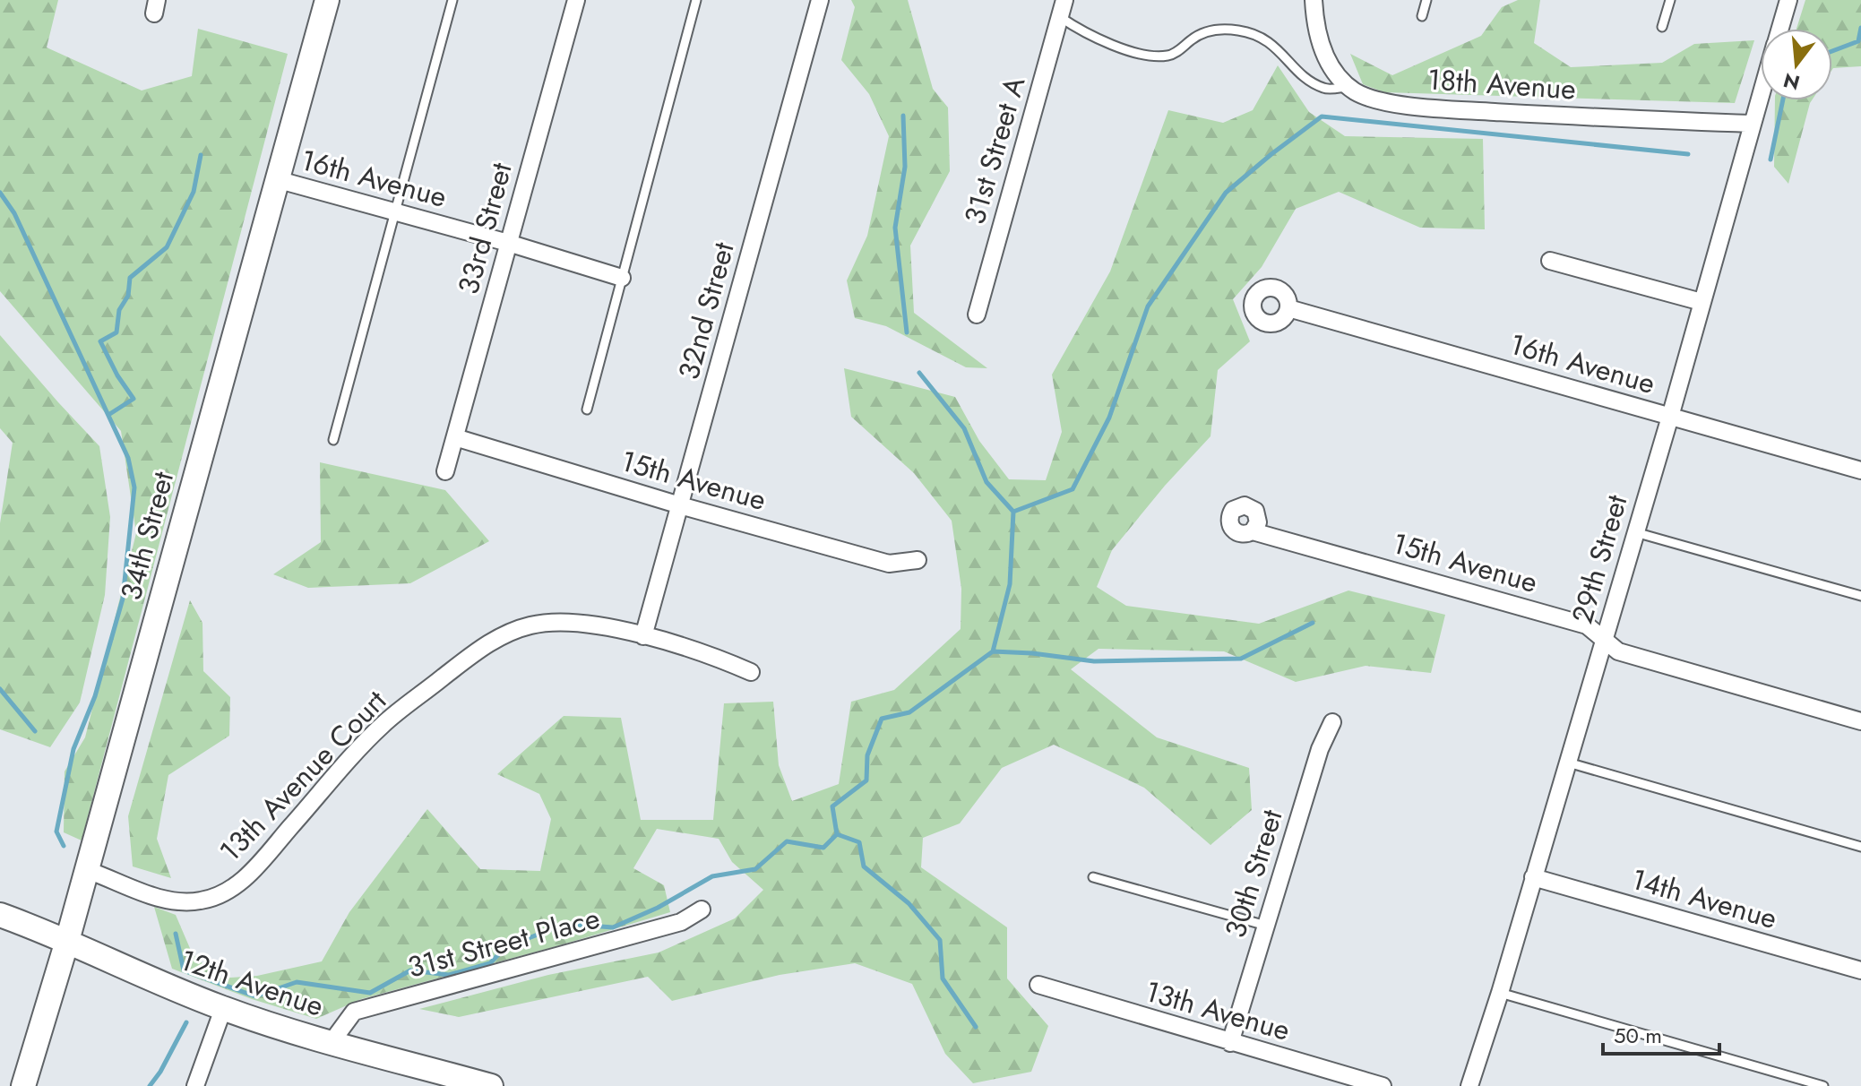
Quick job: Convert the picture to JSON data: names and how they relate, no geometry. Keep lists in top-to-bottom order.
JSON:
{
  "streets": {
    "street": [
      "18th Avenue",
      "31st Street A",
      "16th Avenue",
      "33rd Street",
      "32nd Street",
      "15th Avenue",
      "34th Street",
      "29th Street",
      "13th Avenue Court",
      "30th Street",
      "14th Avenue",
      "31st Street Place",
      "12th Avenue",
      "13th Avenue"
    ]
  },
  "crossings": [
    ["18th Avenue", "29th Street"],
    ["16th Avenue", "33rd Street"],
    ["16th Avenue", "34th Street"],
    ["16th Avenue", "29th Street"],
    ["33rd Street", "15th Avenue"],
    ["32nd Street", "15th Avenue"],
    ["32nd Street", "13th Avenue Court"],
    ["15th Avenue", "29th Street"],
    ["34th Street", "13th Avenue Court"],
    ["34th Street", "12th Avenue"],
    ["29th Street", "14th Avenue"],
    ["30th Street", "13th Avenue"],
    ["31st Street Place", "12th Avenue"]
  ],
  "scale_bar": "50 m",
  "north": "bottom"
}
